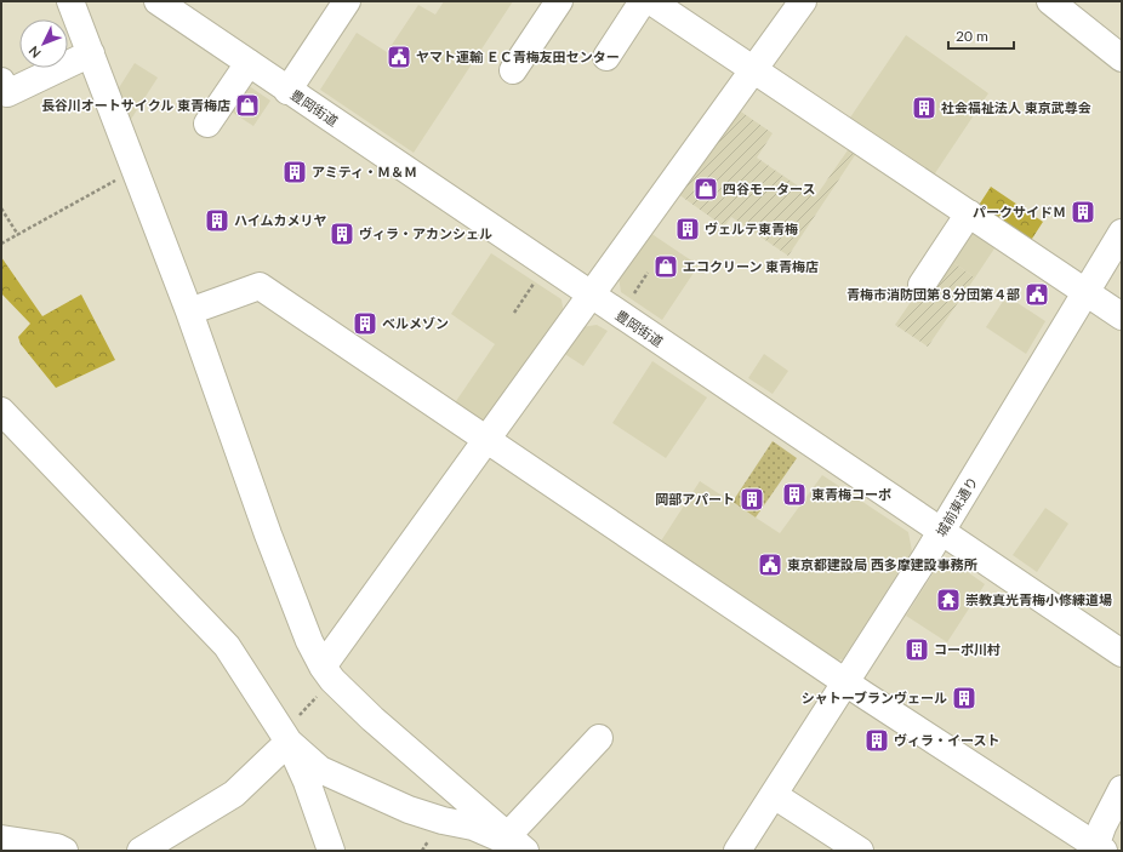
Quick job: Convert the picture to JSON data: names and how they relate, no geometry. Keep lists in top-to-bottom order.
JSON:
{
  "streets": {
    "street": ["豊岡街道", "城前東通り"]
  },
  "crossings": [
    ["豊岡街道", "城前東通り"]
  ],
  "places": {
    "public building": ["ヤマト運輸 ＥＣ青梅友田センター", "青梅市消防団第８分団第４部", "東京都建設局 西多摩建設事務所"],
    "shop": ["長谷川オートサイクル 東青梅店", "四谷モータース", "エコクリーン 東青梅店"],
    "building": [
      "社会福祉法人 東京武尊会",
      "アミティ・Ｍ＆Ｍ",
      "パークサイドＭ",
      "ハイムカメリヤ",
      "ヴェルテ東青梅",
      "ヴィラ・アカンシェル",
      "ベルメゾン",
      "東青梅コーポ",
      "岡部アパート",
      "コーポ川村",
      "シャトーブランヴェール",
      "ヴィラ・イースト"
    ],
    "temple": ["崇教真光青梅小修練道場"]
  },
  "scale_bar": "20 m",
  "north": "bottom left"
}
